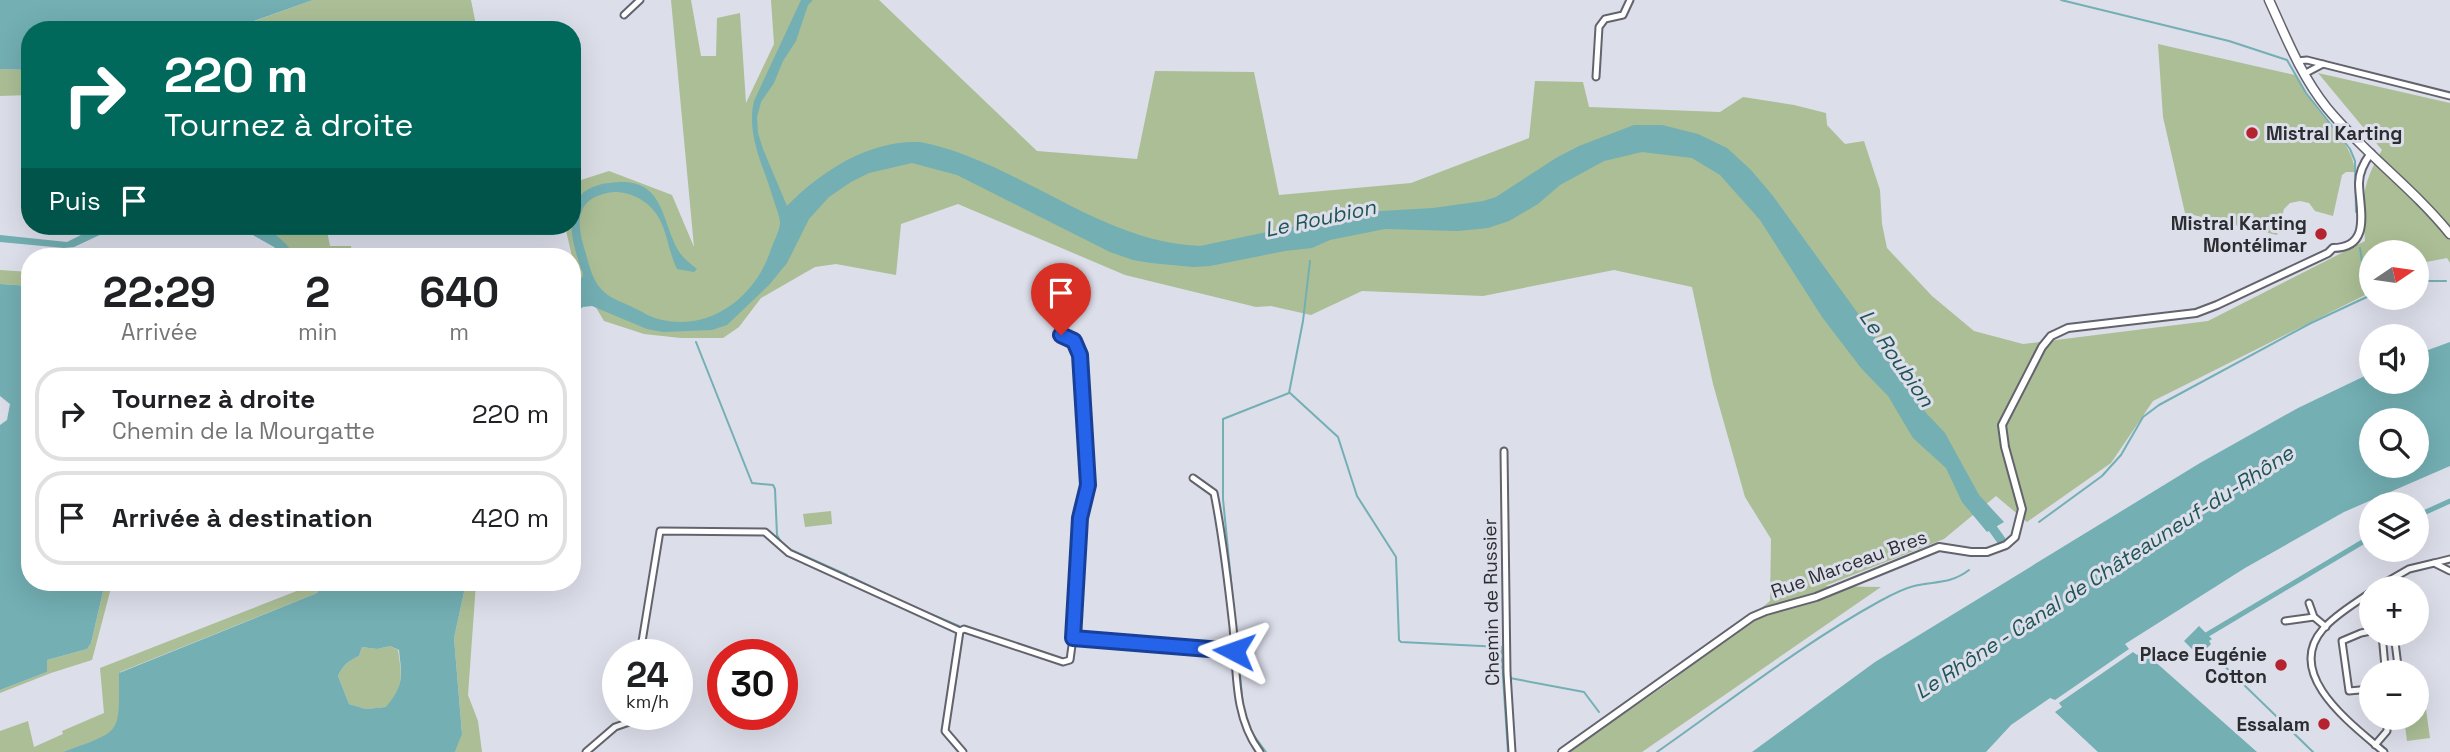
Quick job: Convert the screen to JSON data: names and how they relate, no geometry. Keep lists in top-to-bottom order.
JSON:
{
  "streets": {
    "street": ["Rue Marceau Bres", "Chemin de Russier"]
  },
  "water": ["Le Roubion", "Le Rhône - Canal de Châteauneuf-du-Rhône"],
  "places": [
    "Mistral Karting",
    "Mistral Karting Montélimar",
    "Place Eugénie Cotton",
    "Essalam"
  ],
  "north": "right",
  "page": {
    "turn": ["220 m", "Tournez à droite"],
    "then": "Puis",
    "map_buttons": ["+", "−"],
    "eta": [
      "22:29",
      "Arrivée",
      "2",
      "min",
      "640",
      "m"
    ],
    "list": [
      {
        "name": "Tournez à droite",
        "note": "Chemin de la Mourgatte",
        "value": "220 m"
      },
      {
        "name": "Arrivée à destination",
        "value": "420 m"
      }
    ],
    "speed": "24 km/h",
    "limit": "30"
  }
}
